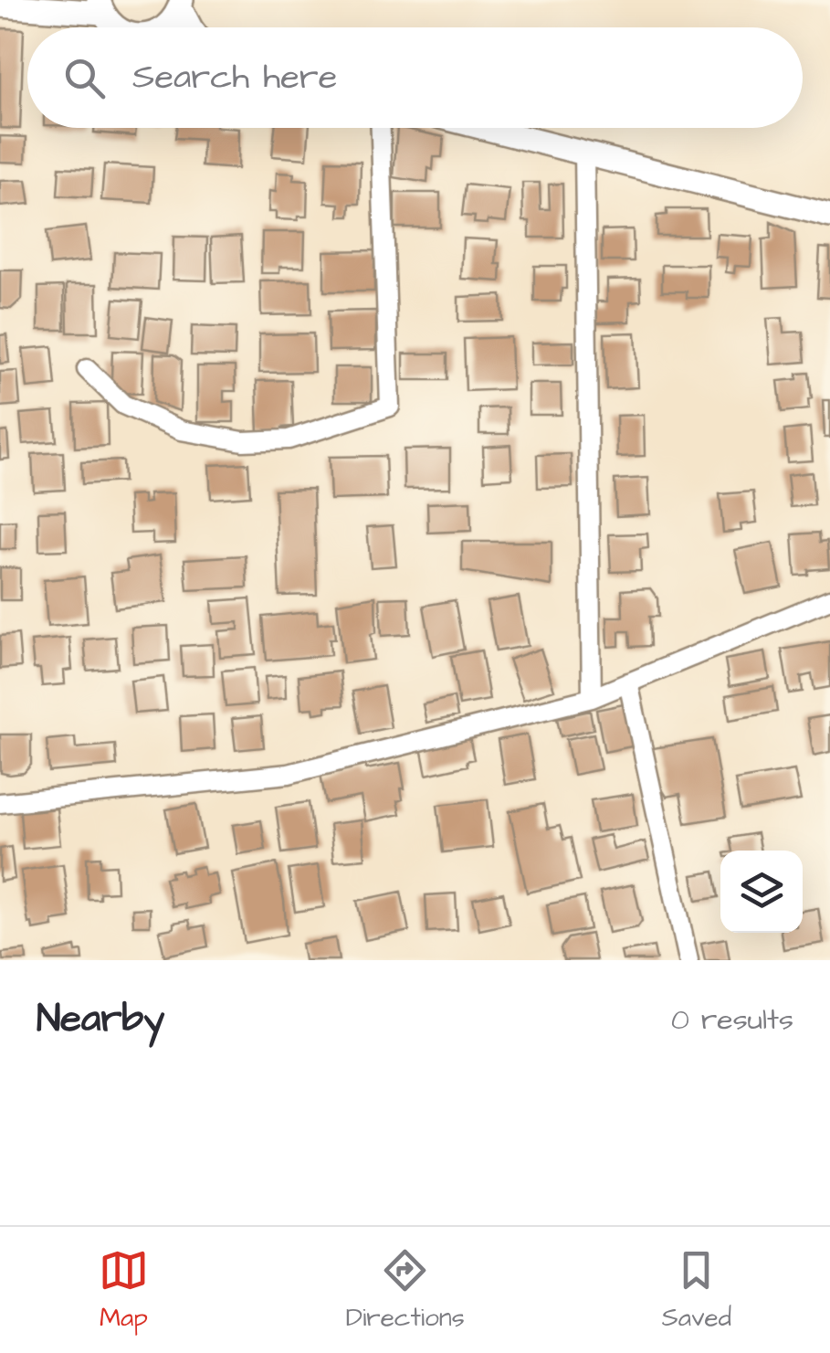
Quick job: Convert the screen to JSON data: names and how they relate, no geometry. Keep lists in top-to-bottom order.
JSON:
{
  "page": {
    "search": "Search here",
    "heading": ["Nearby", "0 results"],
    "nav": ["Map", "Directions", "Saved"]
  }
}
